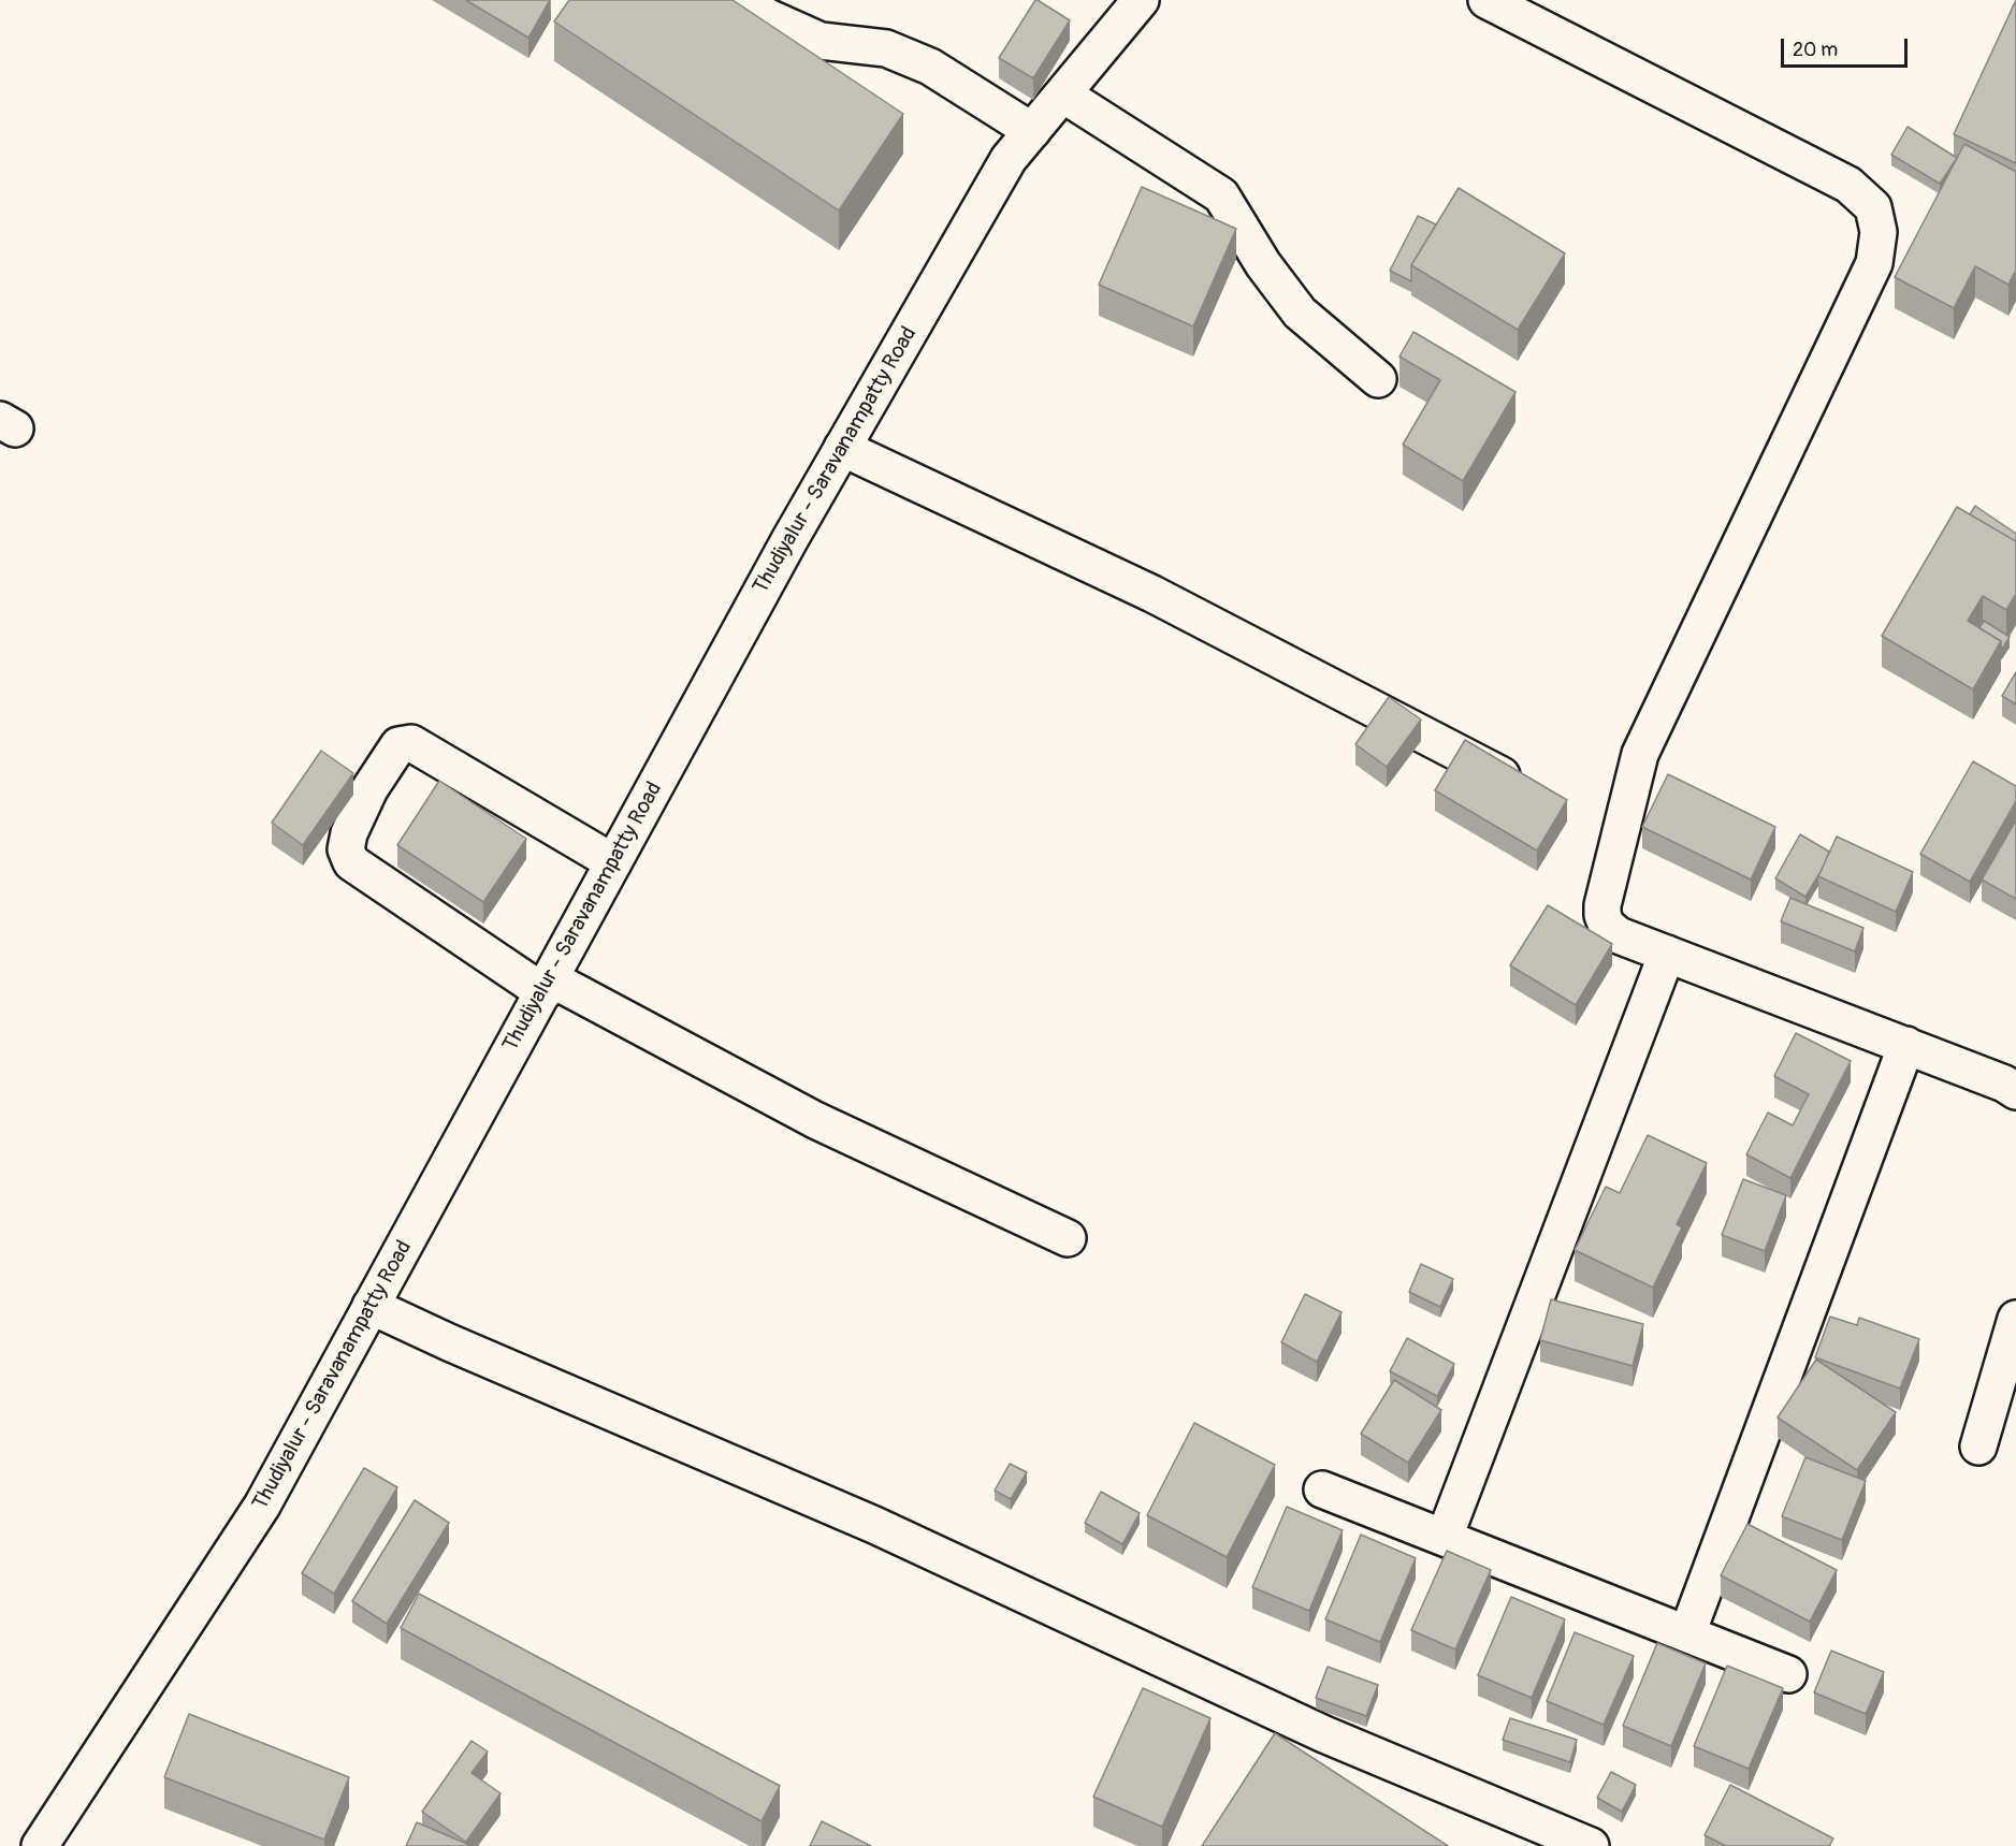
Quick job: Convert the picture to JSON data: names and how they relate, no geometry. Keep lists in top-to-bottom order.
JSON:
{
  "streets": {
    "street": ["Thudiyalur - Saravanampatty Road"]
  },
  "scale_bar": "20 m"
}
